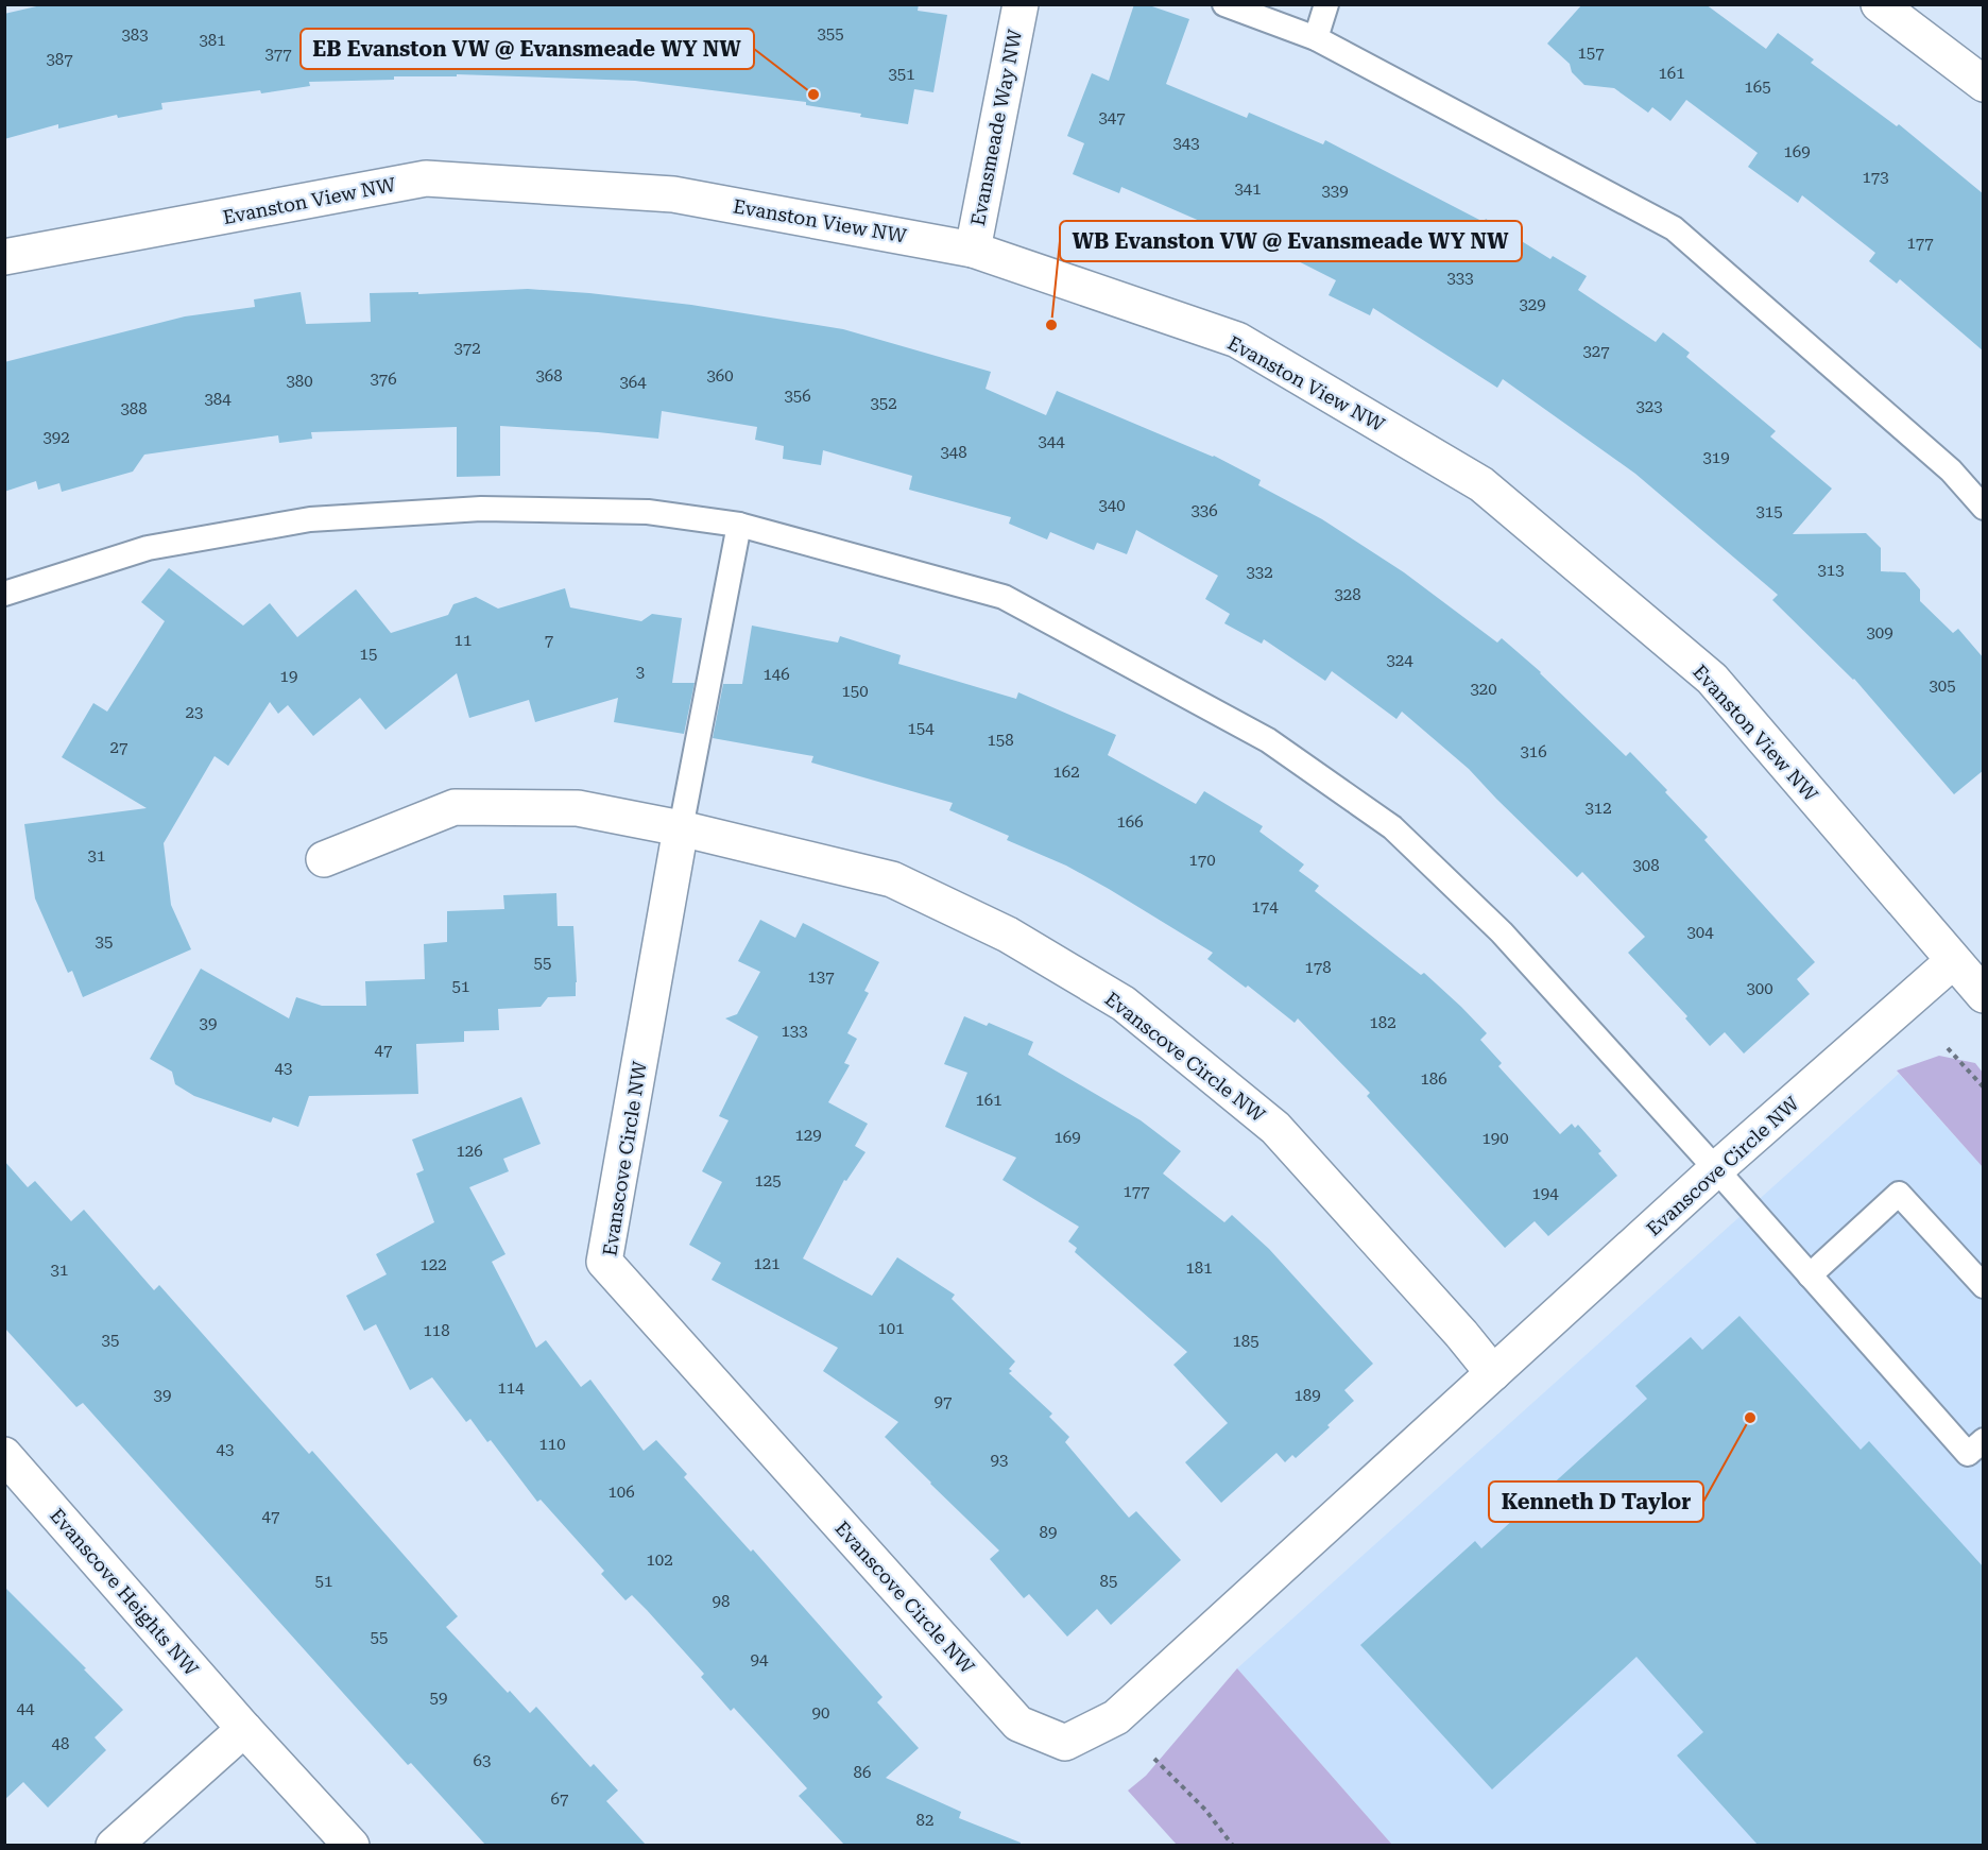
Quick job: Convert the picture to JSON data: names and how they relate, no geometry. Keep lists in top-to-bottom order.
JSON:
{
  "streets": {
    "street": [
      "Evansmeade Way NW",
      "Evanston View NW",
      "Evanscove Circle NW",
      "Evanscove Heights NW"
    ]
  },
  "crossings": [
    ["Evansmeade Way NW", "Evanston View NW"],
    ["Evanston View NW", "Evanscove Circle NW"]
  ],
  "places": ["EB Evanston VW @ Evansmeade WY NW", "WB Evanston VW @ Evansmeade WY NW", "Kenneth D Taylor"],
  "house_numbers": [
    "355",
    "383",
    "381",
    "157",
    "377",
    "387",
    "161",
    "351",
    "165",
    "347",
    "343",
    "169",
    "173",
    "341",
    "339",
    "177",
    "333",
    "329",
    "372",
    "327",
    "368",
    "360",
    "376",
    "380",
    "364",
    "356",
    "384",
    "352",
    "323",
    "388",
    "392",
    "344",
    "348",
    "319",
    "340",
    "336",
    "315",
    "313",
    "332",
    "328",
    "309",
    "11",
    "7",
    "15",
    "324",
    "3",
    "146",
    "19",
    "305",
    "320",
    "150",
    "23",
    "154",
    "158",
    "27",
    "316",
    "162",
    "312",
    "166",
    "31",
    "170",
    "308",
    "174",
    "304",
    "35",
    "55",
    "178",
    "137",
    "51",
    "300",
    "182",
    "39",
    "133",
    "47",
    "43",
    "186",
    "161",
    "129",
    "169",
    "190",
    "126",
    "125",
    "177",
    "194",
    "121",
    "122",
    "181",
    "31",
    "101",
    "118",
    "35",
    "185",
    "114",
    "39",
    "189",
    "97",
    "110",
    "43",
    "93",
    "106",
    "47",
    "89",
    "102",
    "51",
    "85",
    "98",
    "55",
    "94",
    "59",
    "44",
    "90",
    "48",
    "63",
    "86",
    "67",
    "82"
  ]
}
